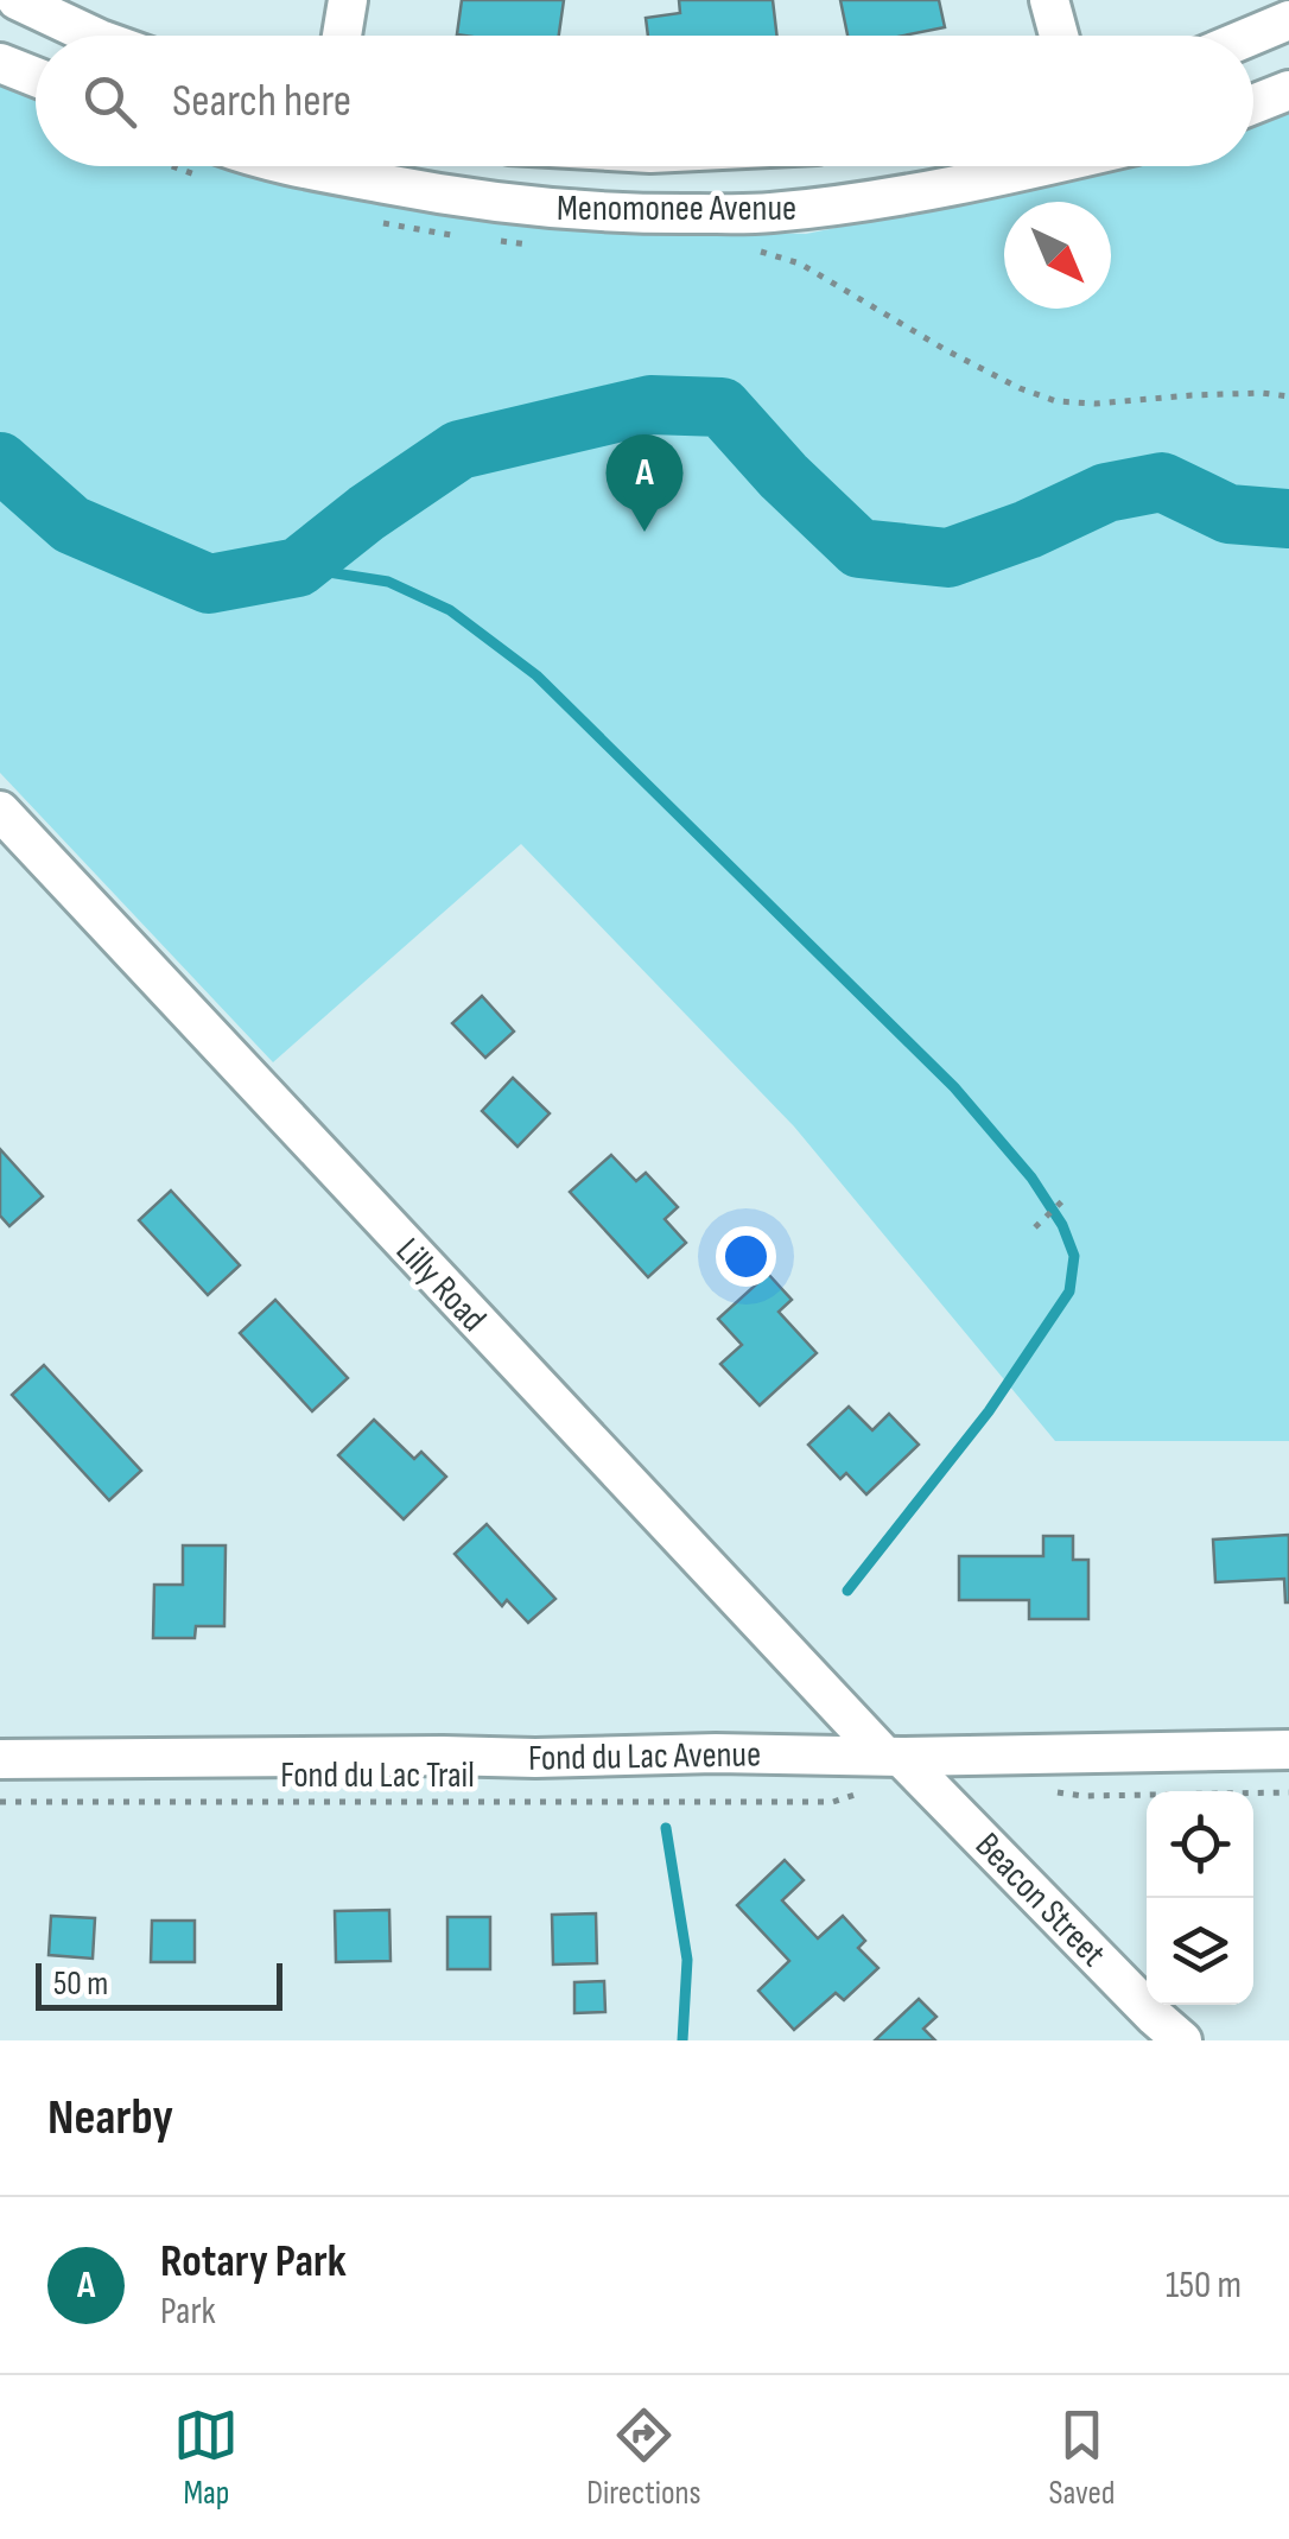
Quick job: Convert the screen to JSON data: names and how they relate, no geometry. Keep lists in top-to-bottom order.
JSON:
{
  "streets": {
    "street": [
      "Menomonee Avenue",
      "Lilly Road",
      "Fond du Lac Avenue",
      "Beacon Street"
    ],
    "path": ["Fond du Lac Trail"]
  },
  "crossings": [
    ["Lilly Road", "Fond du Lac Avenue"],
    ["Lilly Road", "Fond du Lac Trail"],
    ["Lilly Road", "Beacon Street"],
    ["Fond du Lac Avenue", "Fond du Lac Trail"],
    ["Fond du Lac Avenue", "Beacon Street"],
    ["Fond du Lac Trail", "Beacon Street"]
  ],
  "scale_bar": "50 m",
  "north": "bottom right",
  "page": {
    "search": "Search here",
    "pins": "A",
    "scale": "50 m",
    "heading": "Nearby",
    "list": [
      {
        "mark": "A",
        "name": "Rotary Park",
        "note": "Park",
        "value": "150 m"
      }
    ],
    "nav": ["Map", "Directions", "Saved"]
  }
}
